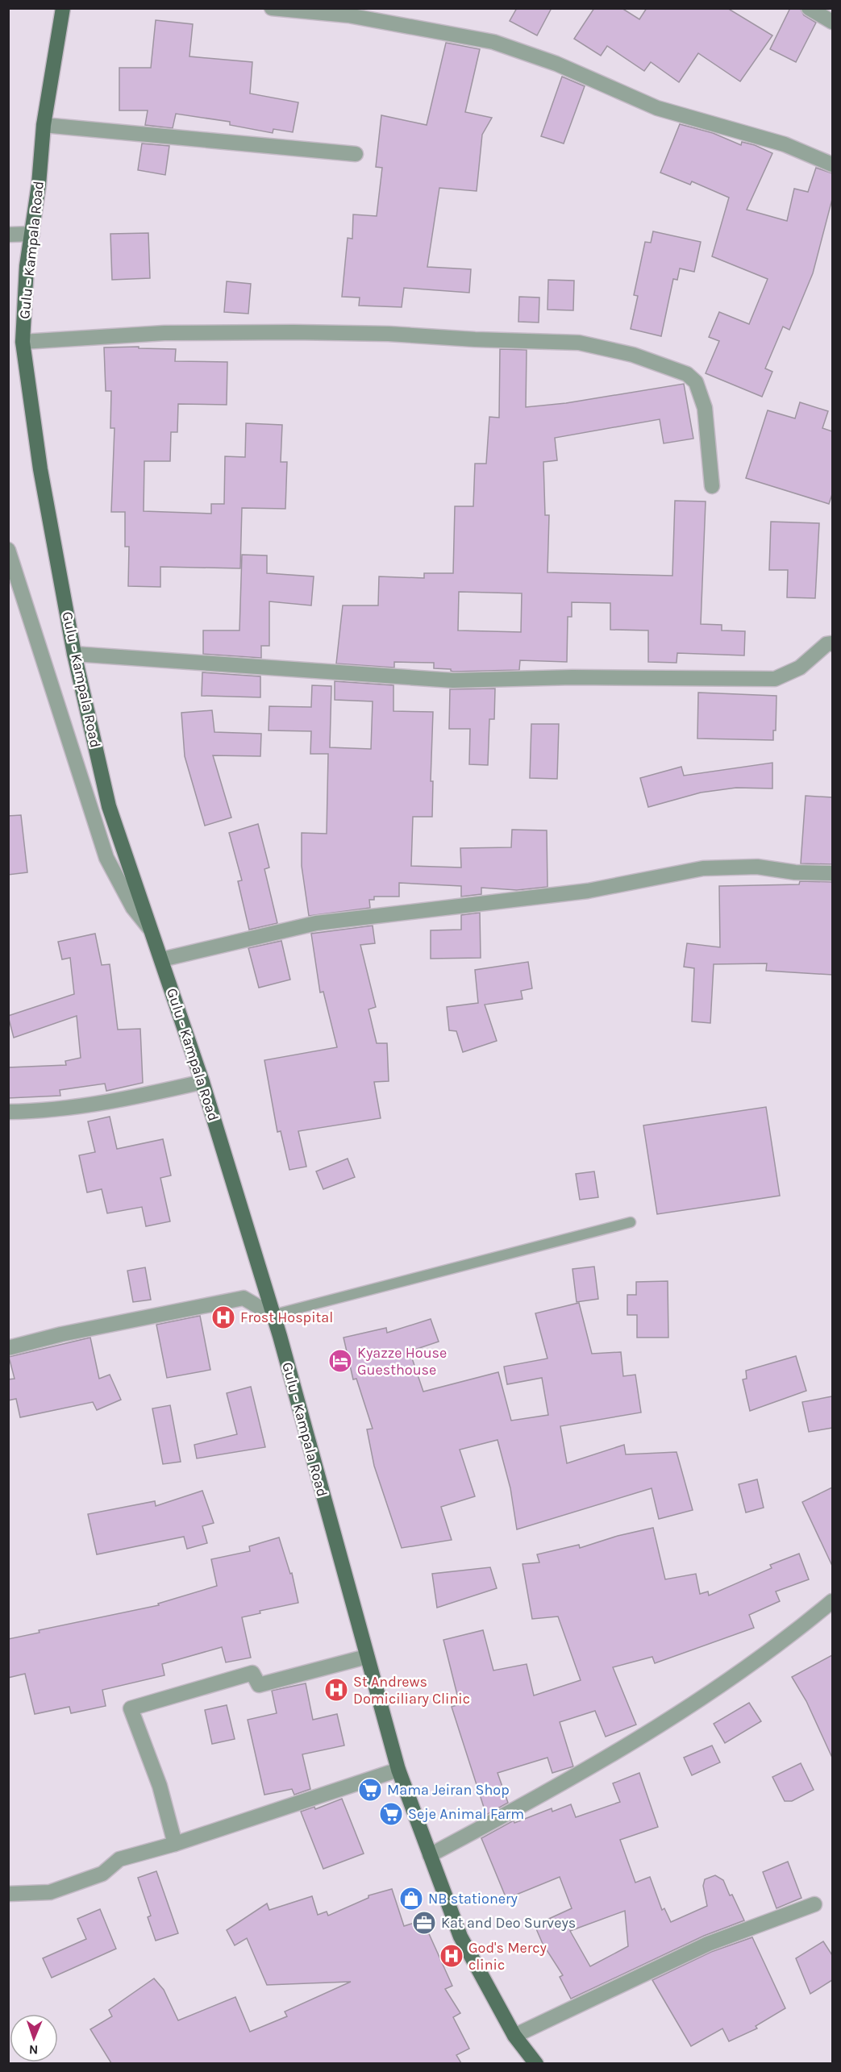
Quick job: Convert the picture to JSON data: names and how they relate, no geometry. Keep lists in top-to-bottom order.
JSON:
{
  "streets": {
    "main road": ["Gulu - Kampala Road"]
  },
  "places": {
    "hospital": ["Frost Hospital", "St Andrews Domiciliary Clinic", "God's Mercy clinic"],
    "hotel": ["Kyazze House Guesthouse"],
    "supermarket": ["Mama Jeiran Shop", "Seje Animal Farm"],
    "shop": ["NB stationery"],
    "office": ["Kat and Deo Surveys"]
  },
  "north": "bottom"
}
